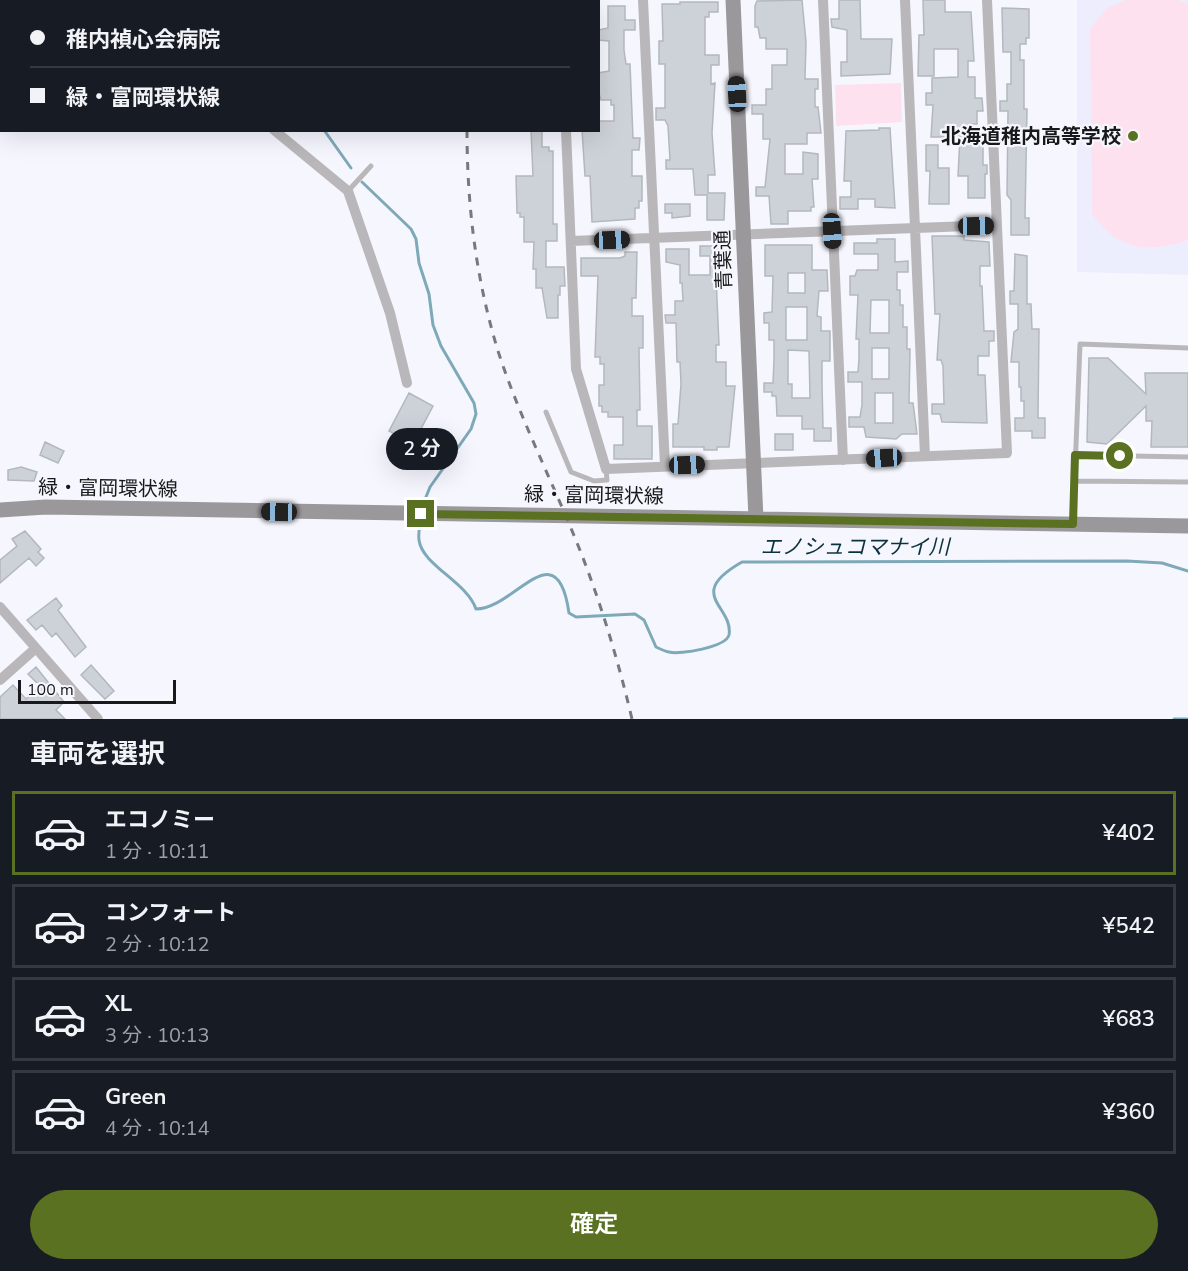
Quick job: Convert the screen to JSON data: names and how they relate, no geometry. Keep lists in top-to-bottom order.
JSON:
{
  "streets": {
    "street": ["青葉通", "緑・富岡環状線"]
  },
  "crossings": [
    ["青葉通", "緑・富岡環状線"]
  ],
  "water": ["エノシュコマナイ川"],
  "places": ["北海道稚内高等学校"],
  "scale_bar": "100 m",
  "page": {
    "banner": ["稚内禎心会病院", "緑・富岡環状線"],
    "bubble": "2 分",
    "scale": "100 m",
    "heading": "車両を選択",
    "list": [
      {
        "name": "エコノミー",
        "note": "1 分 · 10:11",
        "value": "¥402"
      },
      {
        "name": "コンフォート",
        "note": "2 分 · 10:12",
        "value": "¥542"
      },
      {
        "name": "XL",
        "note": "3 分 · 10:13",
        "value": "¥683"
      },
      {
        "name": "Green",
        "note": "4 分 · 10:14",
        "value": "¥360"
      }
    ],
    "buttons": "確定"
  }
}
